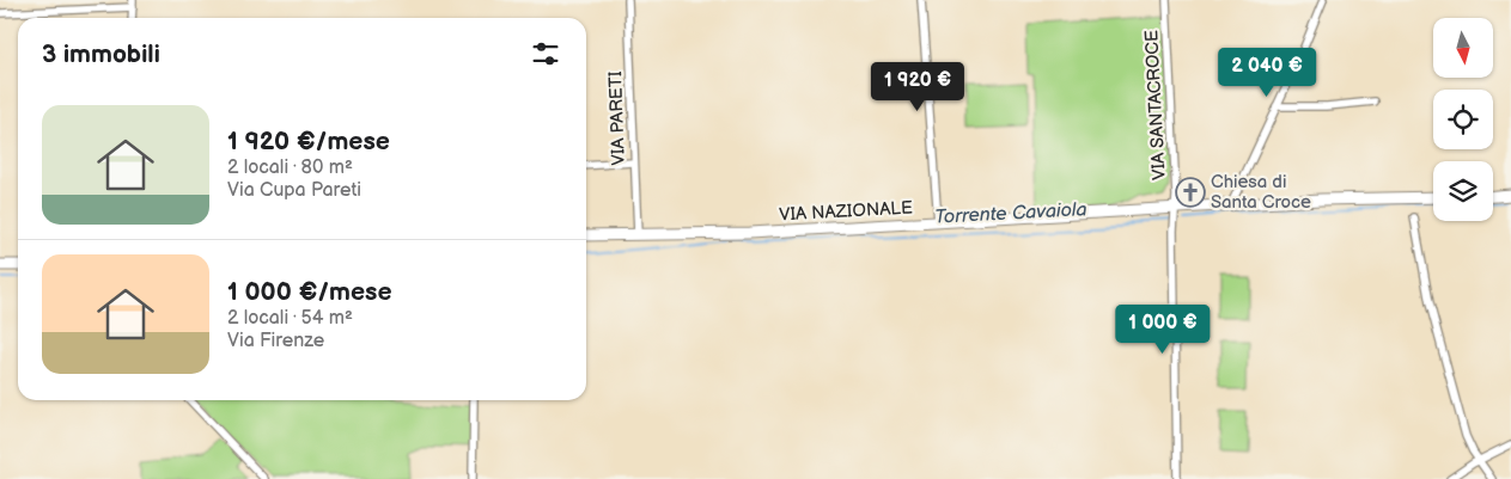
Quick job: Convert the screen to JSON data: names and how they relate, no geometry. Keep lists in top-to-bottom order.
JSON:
{
  "streets": {
    "main road": ["VIA NAZIONALE"],
    "street": ["VIA SANTACROCE", "VIA PARETI"]
  },
  "crossings": [
    ["VIA SANTACROCE", "VIA NAZIONALE"],
    ["VIA PARETI", "VIA NAZIONALE"]
  ],
  "water": ["Torrente Cavaiola"],
  "places": {
    "church": ["Chiesa di Santa Croce"]
  },
  "north": "bottom",
  "page": {
    "heading": "3 immobili",
    "price": ["2 040 €", "1 920 €", "1 000 €"],
    "list": [
      {
        "name": "1 920 €/mese",
        "note": "2 locali · 80 m² · Via Cupa Pareti"
      },
      {
        "name": "1 000 €/mese",
        "note": "2 locali · 54 m² · Via Firenze"
      }
    ]
  }
}
